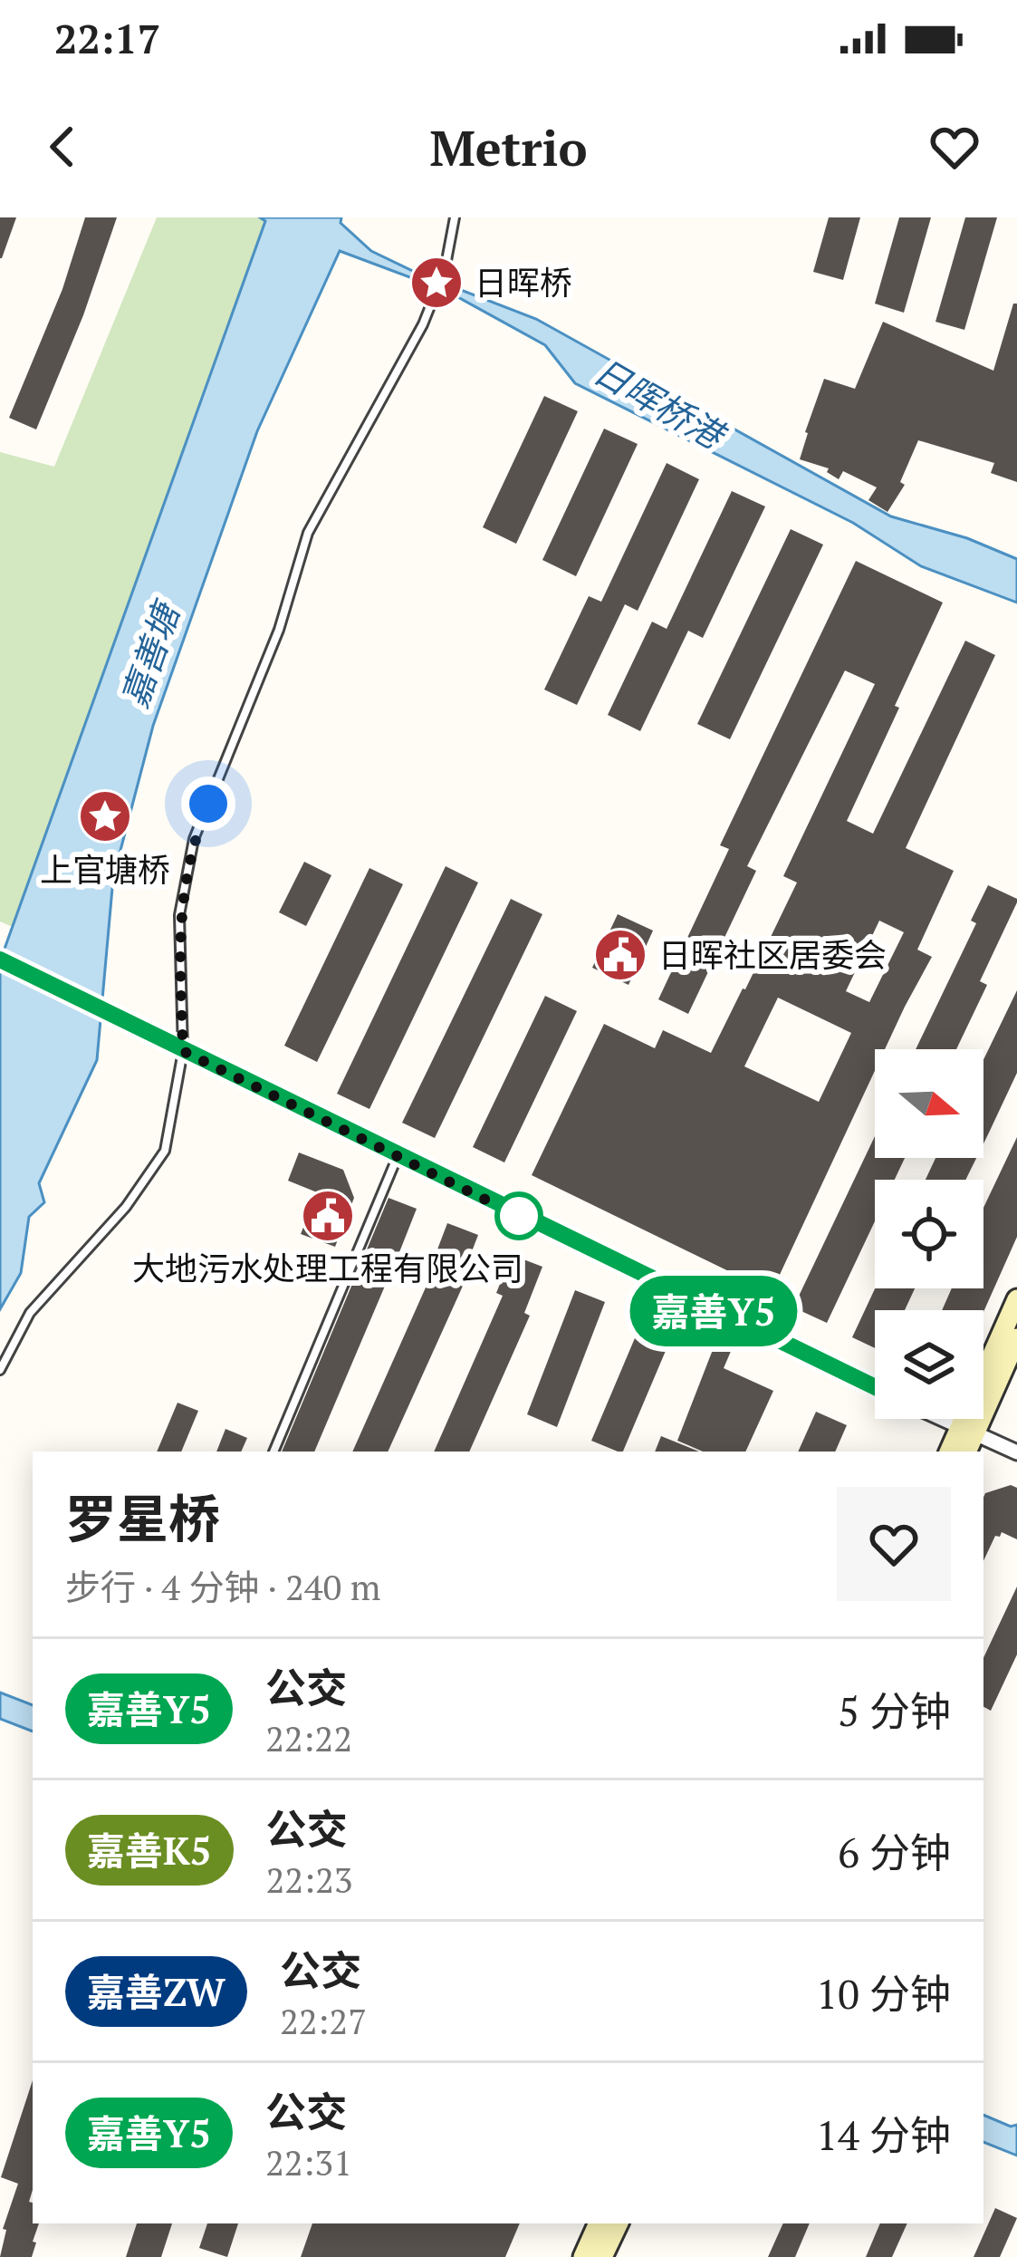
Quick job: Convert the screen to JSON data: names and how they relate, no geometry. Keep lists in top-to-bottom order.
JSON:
{
  "water": ["日晖桥港", "嘉善塘"],
  "places": {
    "place": ["日晖桥", "上官塘桥"],
    "public building": ["日晖社区居委会", "大地污水处理工程有限公司"]
  },
  "lines": ["bus line 嘉善Y5"],
  "north": "right",
  "page": {
    "status": "22:17",
    "header": "Metrio",
    "on_map": "嘉善Y5",
    "heading": ["罗星桥", "步行 · 4 分钟 · 240 m"],
    "list": [
      {
        "mark": "嘉善Y5",
        "name": "公交",
        "note": "22:22",
        "value": "5 分钟"
      },
      {
        "mark": "嘉善K5",
        "name": "公交",
        "note": "22:23",
        "value": "6 分钟"
      },
      {
        "mark": "嘉善ZW",
        "name": "公交",
        "note": "22:27",
        "value": "10 分钟"
      },
      {
        "mark": "嘉善Y5",
        "name": "公交",
        "note": "22:31",
        "value": "14 分钟"
      }
    ]
  }
}
